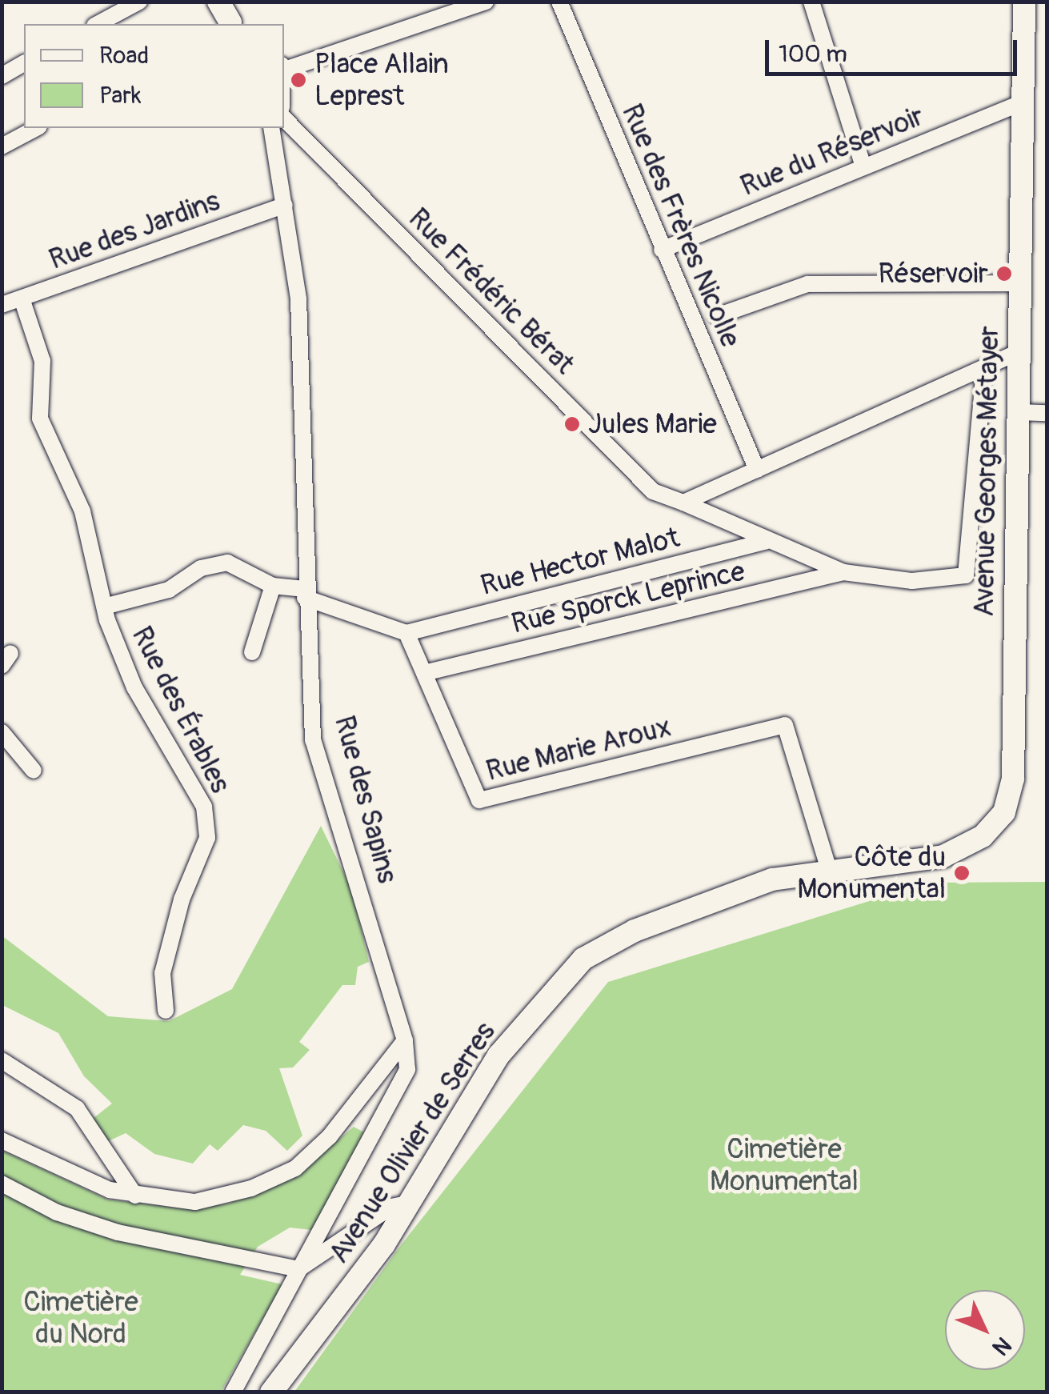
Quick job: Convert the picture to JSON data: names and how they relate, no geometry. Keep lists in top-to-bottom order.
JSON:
{
  "streets": {
    "street": [
      "Rue du Réservoir",
      "Rue des Frères Nicolle",
      "Rue des Jardins",
      "Rue Frédéric Bérat",
      "Avenue Georges Métayer",
      "Rue Hector Malot",
      "Rue Sporck Leprince",
      "Rue des Érables",
      "Rue Marie Aroux",
      "Rue des Sapins",
      "Avenue Olivier de Serres"
    ]
  },
  "crossings": [
    ["Rue du Réservoir", "Rue des Frères Nicolle"],
    ["Rue du Réservoir", "Avenue Georges Métayer"],
    ["Rue des Jardins", "Rue des Érables"],
    ["Rue des Jardins", "Rue des Sapins"],
    ["Rue Frédéric Bérat", "Rue Hector Malot"],
    ["Rue Frédéric Bérat", "Rue Sporck Leprince"],
    ["Avenue Georges Métayer", "Avenue Olivier de Serres"],
    ["Rue Hector Malot", "Rue Marie Aroux"],
    ["Rue Sporck Leprince", "Rue Marie Aroux"],
    ["Rue Marie Aroux", "Avenue Olivier de Serres"]
  ],
  "parks": ["Cimetière Monumental", "Cimetière du Nord"],
  "places": [
    "Place Allain Leprest",
    "Réservoir",
    "Jules Marie",
    "Côte du Monumental"
  ],
  "legend": ["Road", "Park"],
  "scale_bar": "100 m",
  "north": "bottom right"
}
